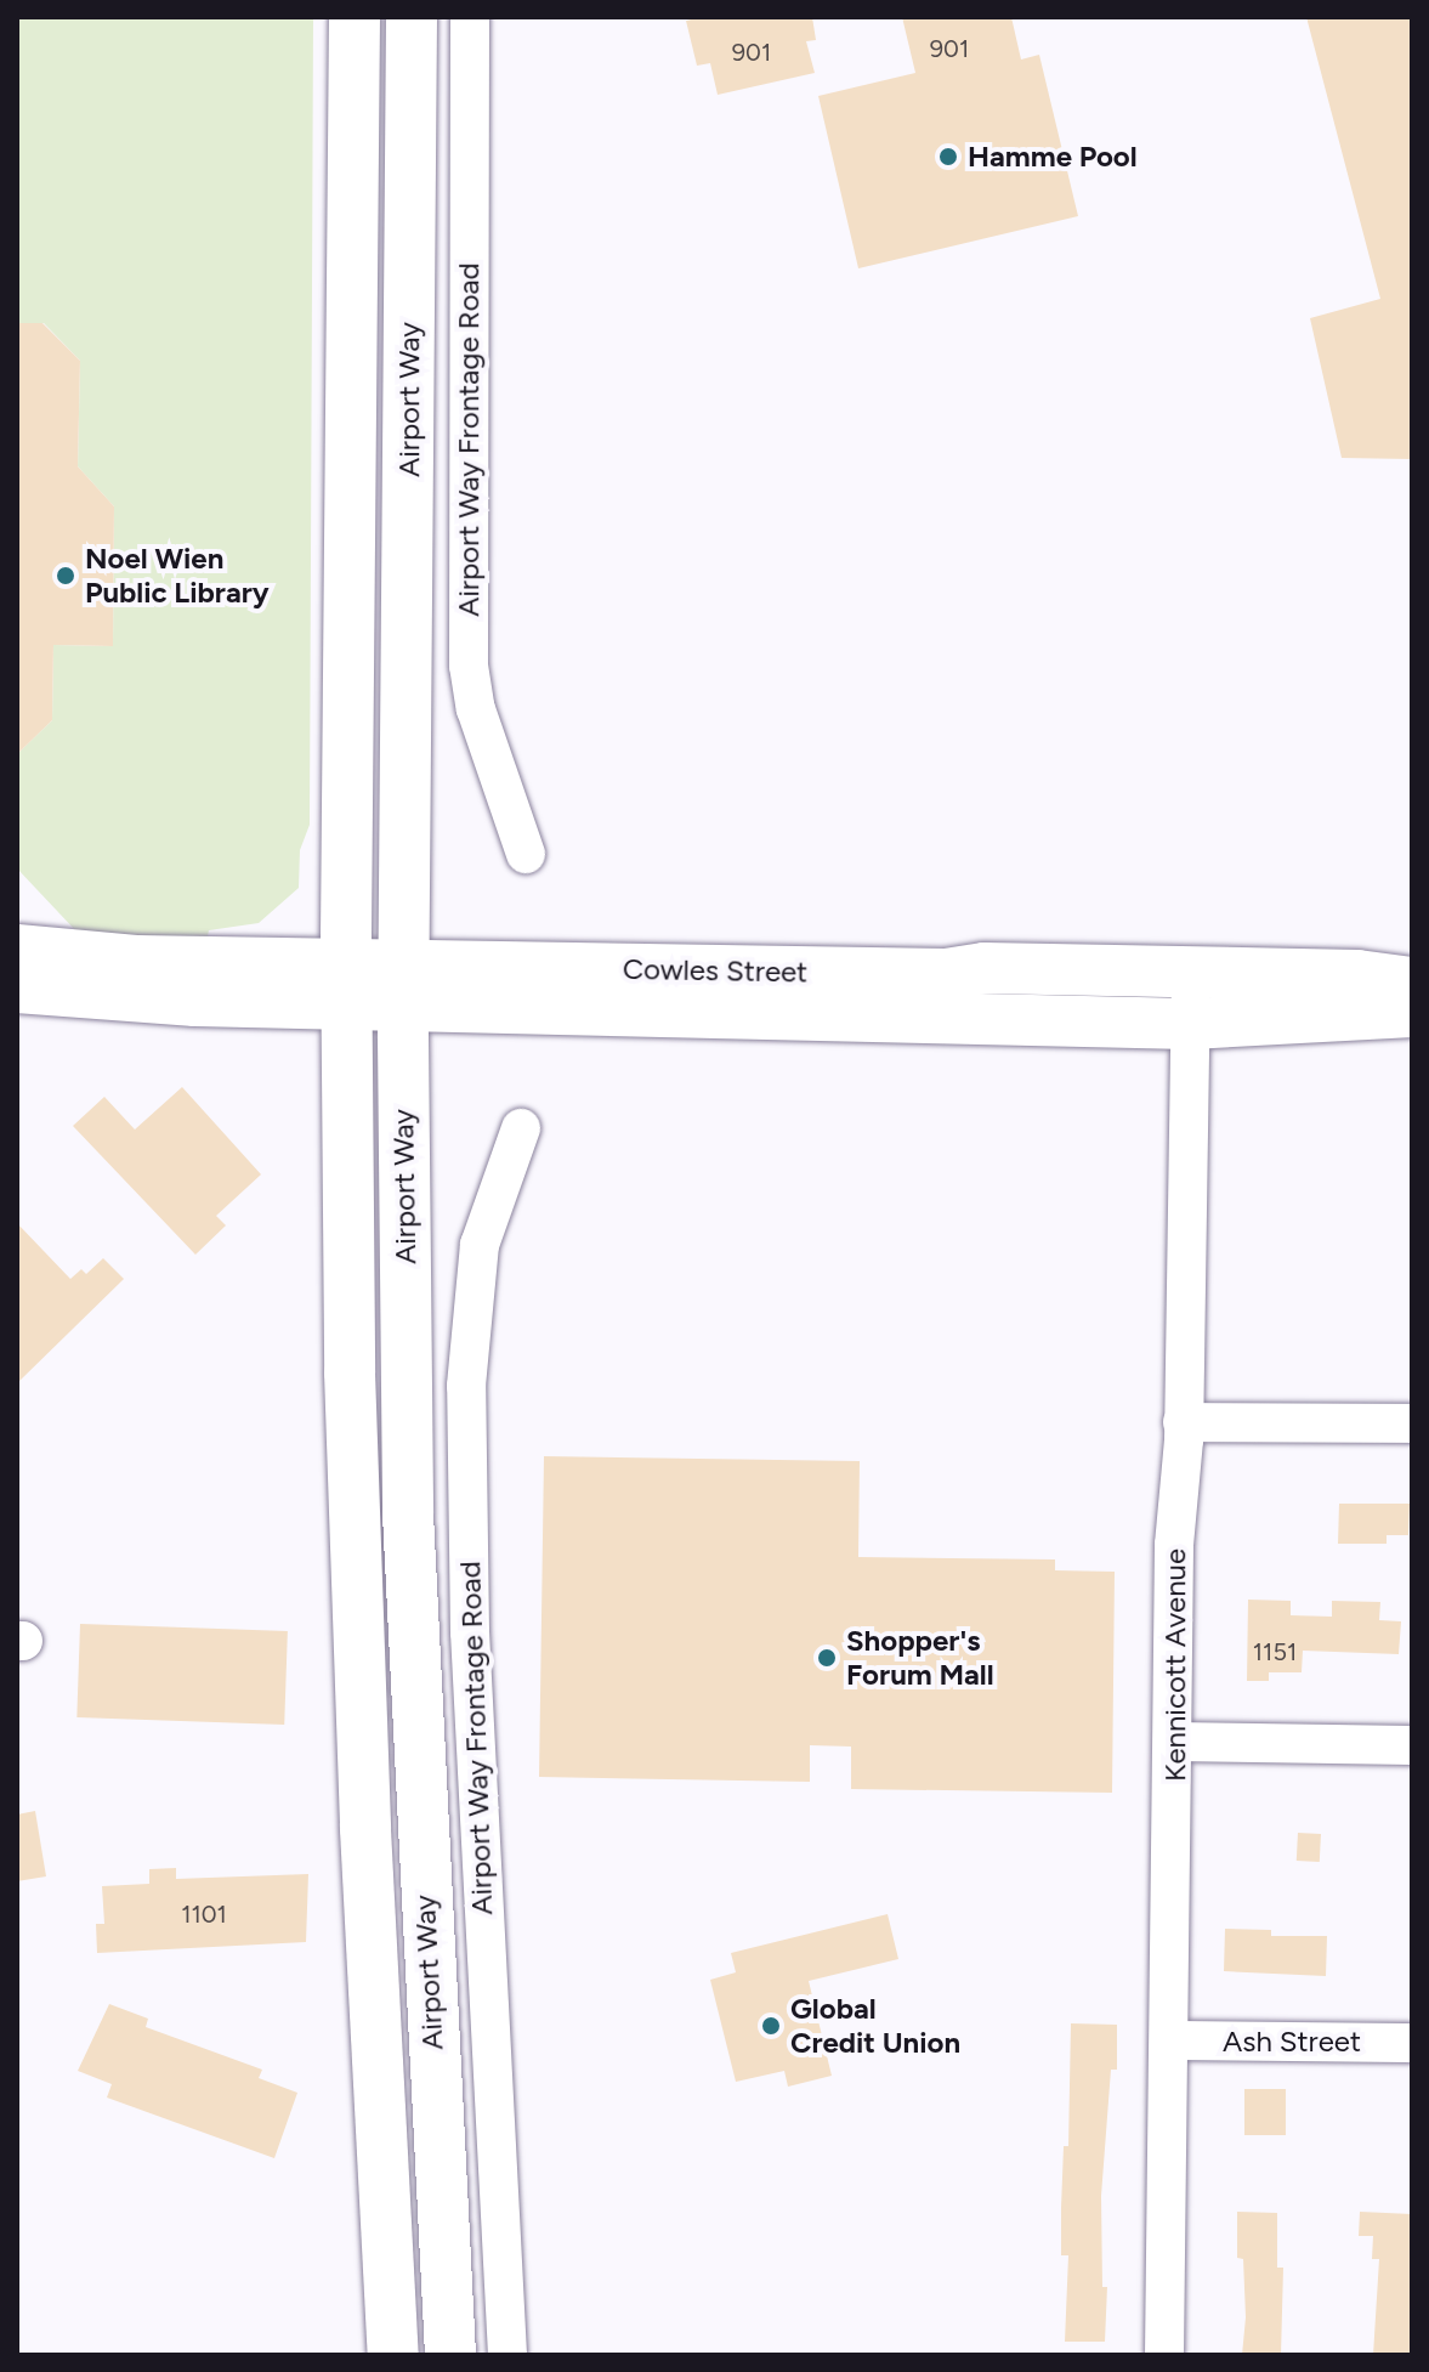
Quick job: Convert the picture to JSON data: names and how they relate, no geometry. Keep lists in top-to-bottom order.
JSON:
{
  "streets": {
    "main road": ["Airport Way", "Cowles Street"],
    "street": ["Airport Way Frontage Road", "Kennicott Avenue", "Ash Street"]
  },
  "crossings": [
    ["Airport Way", "Cowles Street"],
    ["Cowles Street", "Kennicott Avenue"],
    ["Kennicott Avenue", "Ash Street"]
  ],
  "places": [
    "Hamme Pool",
    "Noel Wien Public Library",
    "Shopper's Forum Mall",
    "Global Credit Union"
  ],
  "house_numbers": [
    "901",
    "901",
    "1151",
    "1101"
  ]
}
